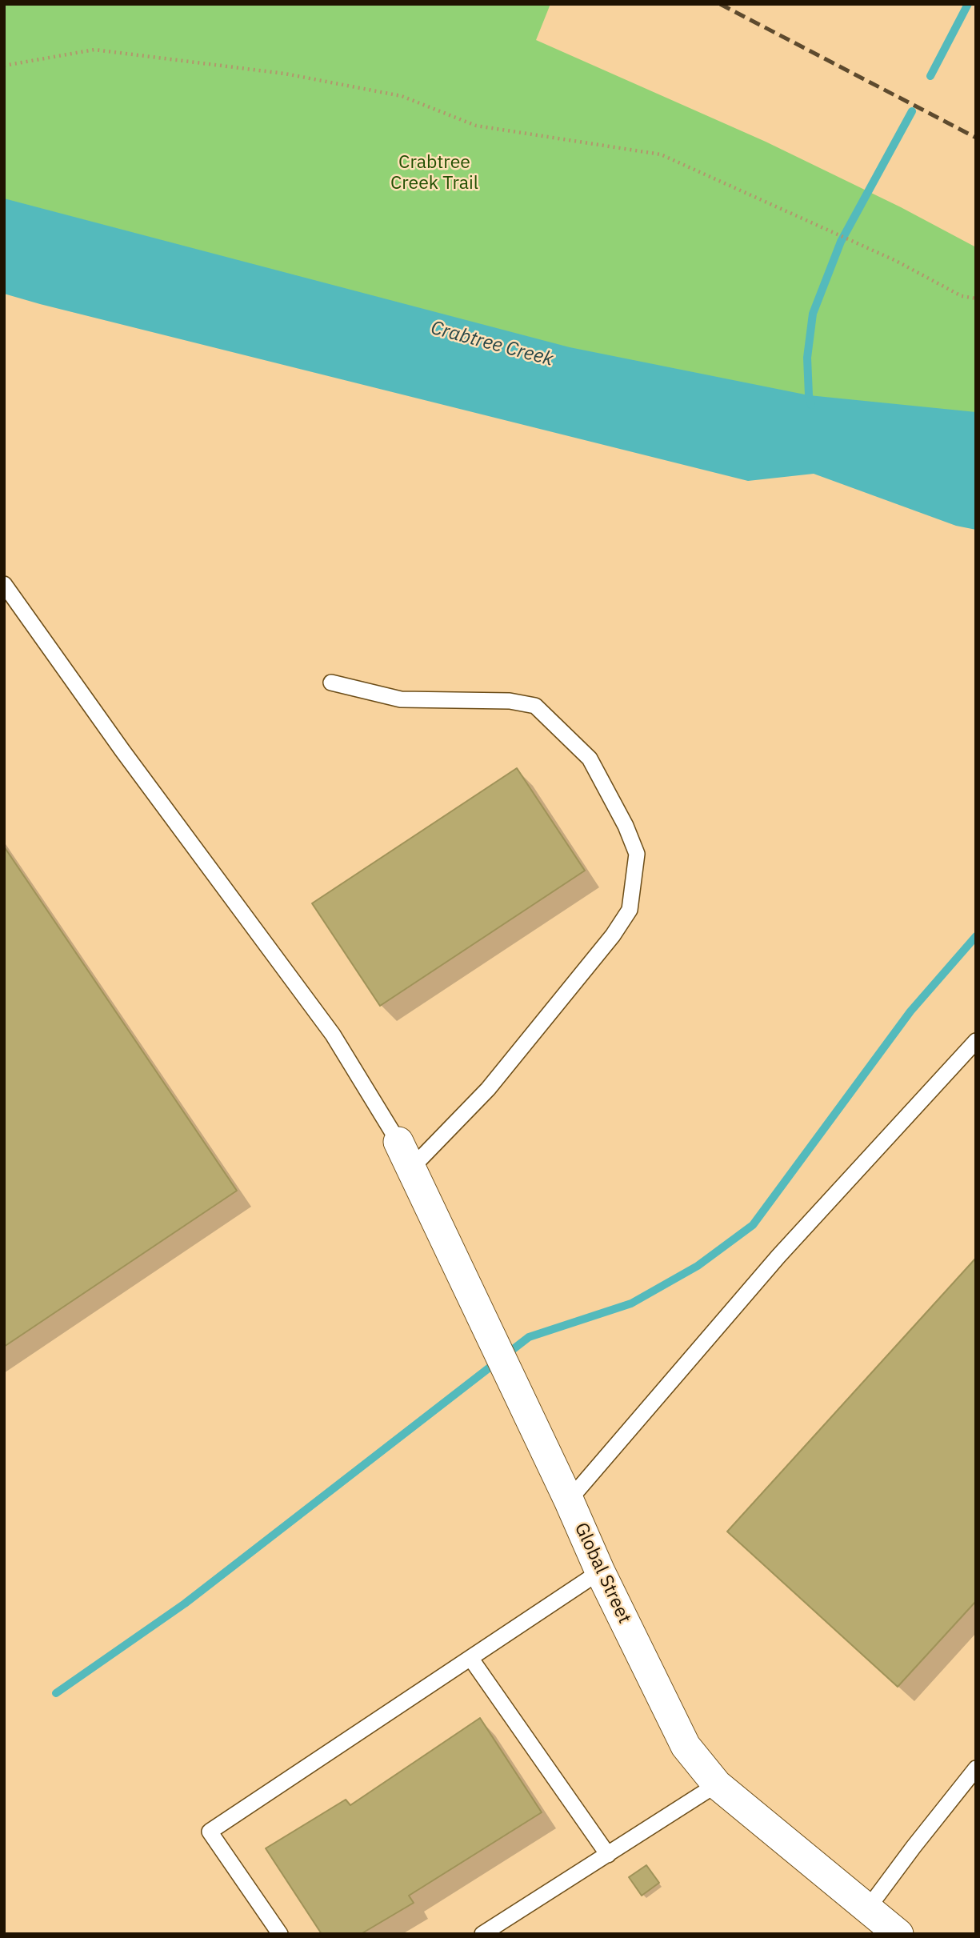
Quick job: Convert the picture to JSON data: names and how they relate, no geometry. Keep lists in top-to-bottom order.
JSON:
{
  "streets": {
    "street": ["Global Street"]
  },
  "water": ["Crabtree Creek"],
  "parks": ["Crabtree Creek Trail"]
}
